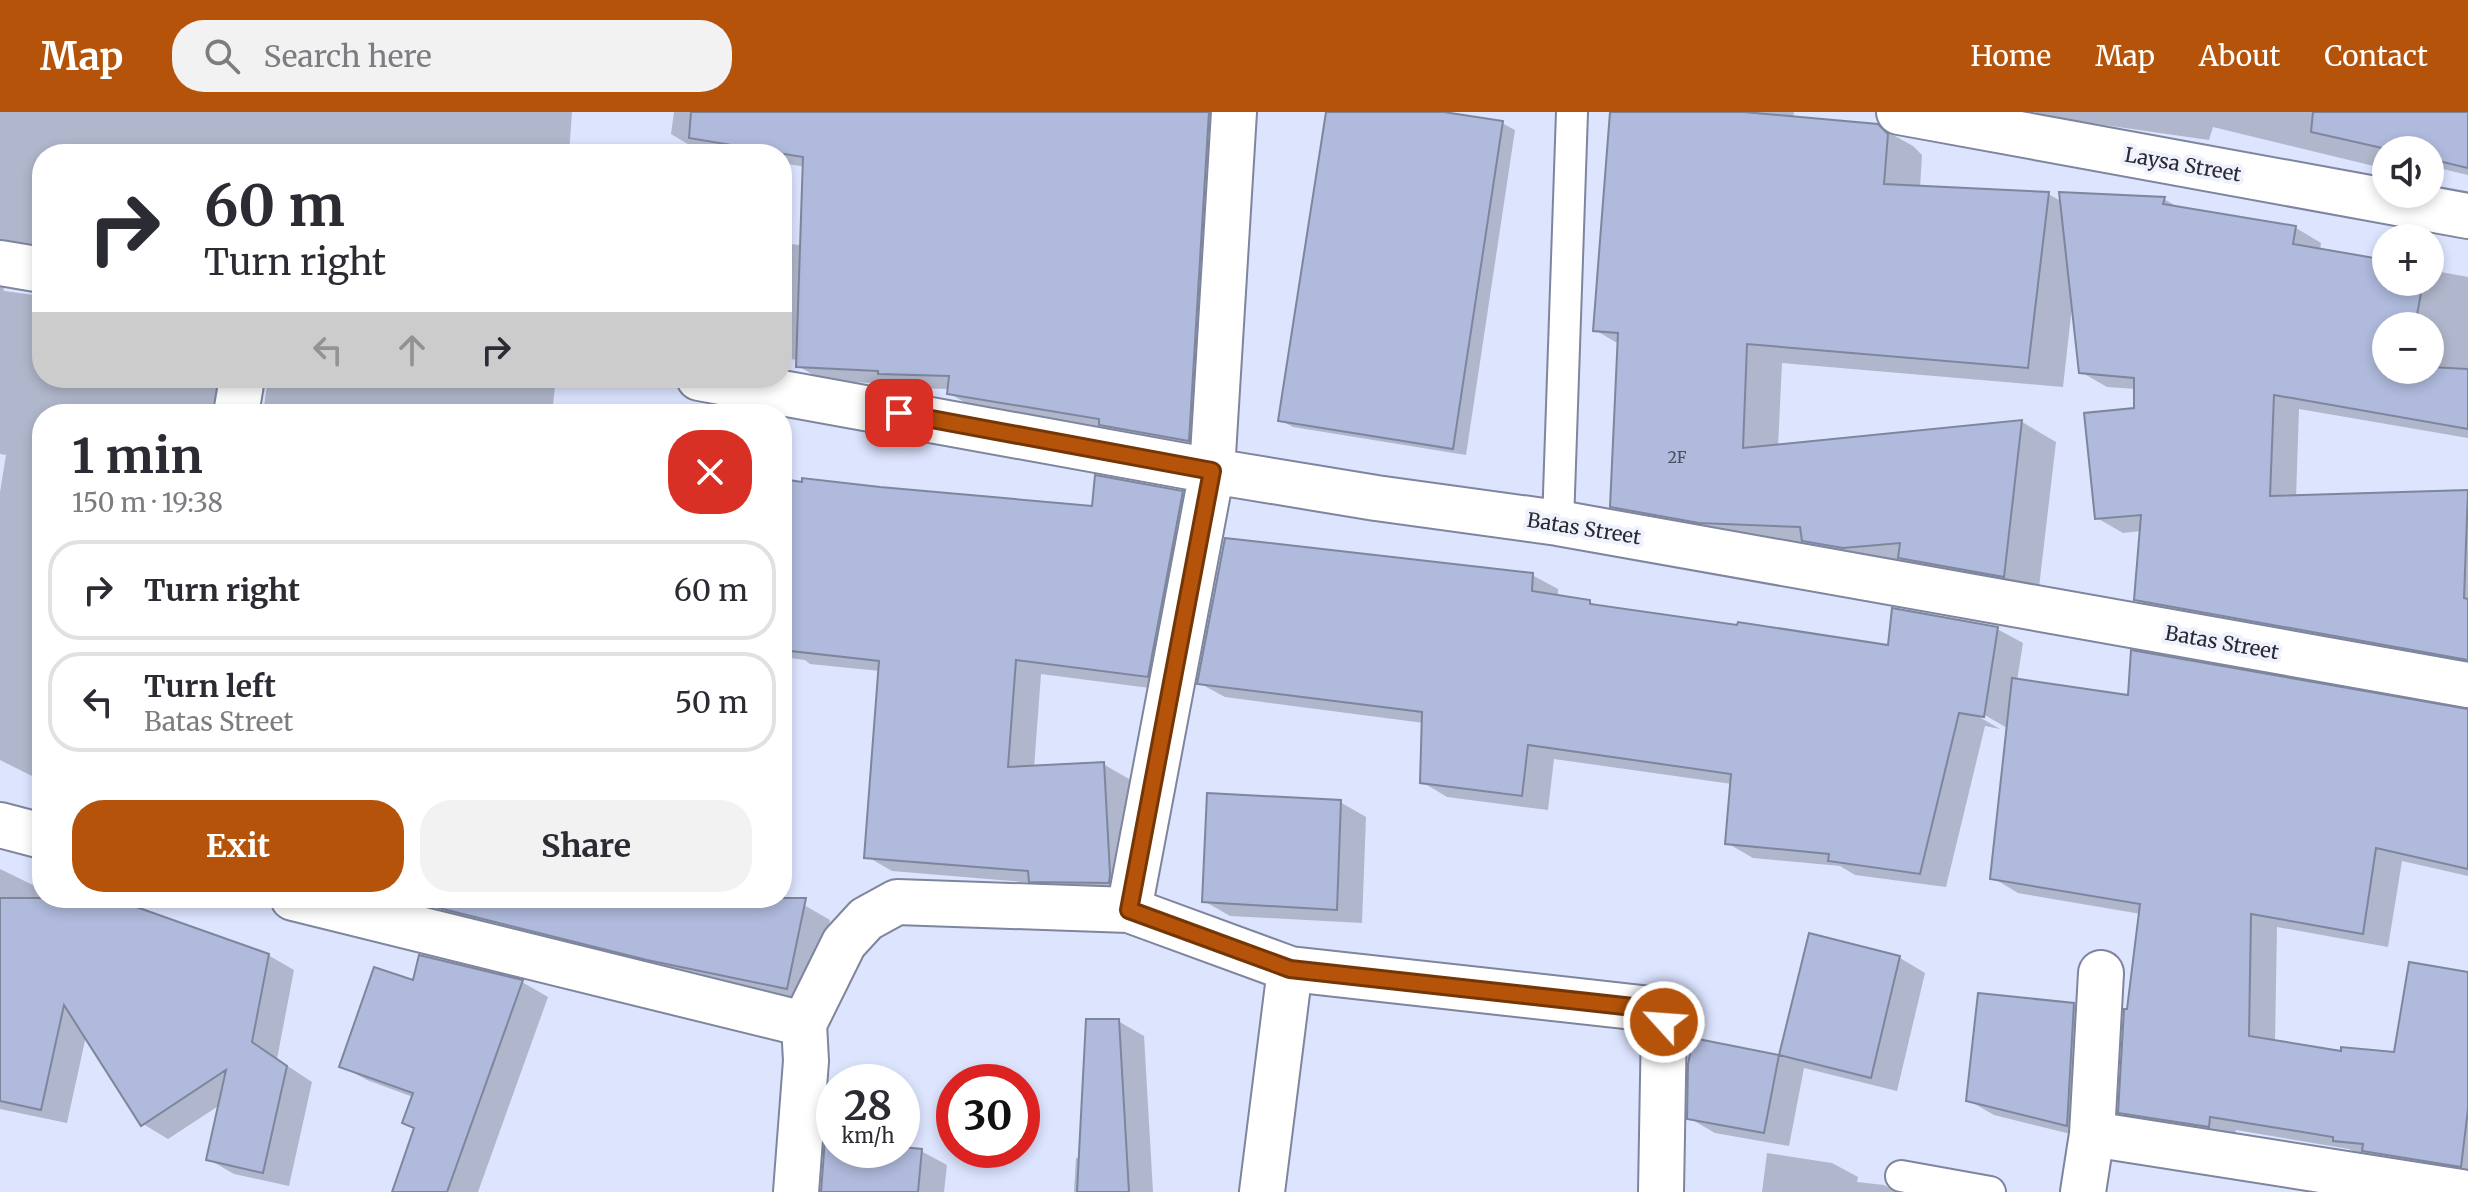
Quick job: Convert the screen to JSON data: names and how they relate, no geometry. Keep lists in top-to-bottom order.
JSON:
{
  "streets": {
    "street": ["Laysa Street", "Batas Street"]
  },
  "house_numbers": ["2F"],
  "page": {
    "header": "Map",
    "search": "Search here",
    "nav": [
      "Home",
      "Map",
      "About",
      "Contact"
    ],
    "map_buttons": ["+", "−"],
    "turn": ["60 m", "Turn right"],
    "heading": ["1 min", "150 m · 19:38"],
    "list": [
      {
        "name": "Turn right",
        "value": "60 m"
      },
      {
        "name": "Turn left",
        "note": "Batas Street",
        "value": "50 m"
      }
    ],
    "buttons": ["Exit", "Share"],
    "speed": "28 km/h",
    "limit": "30"
  }
}
